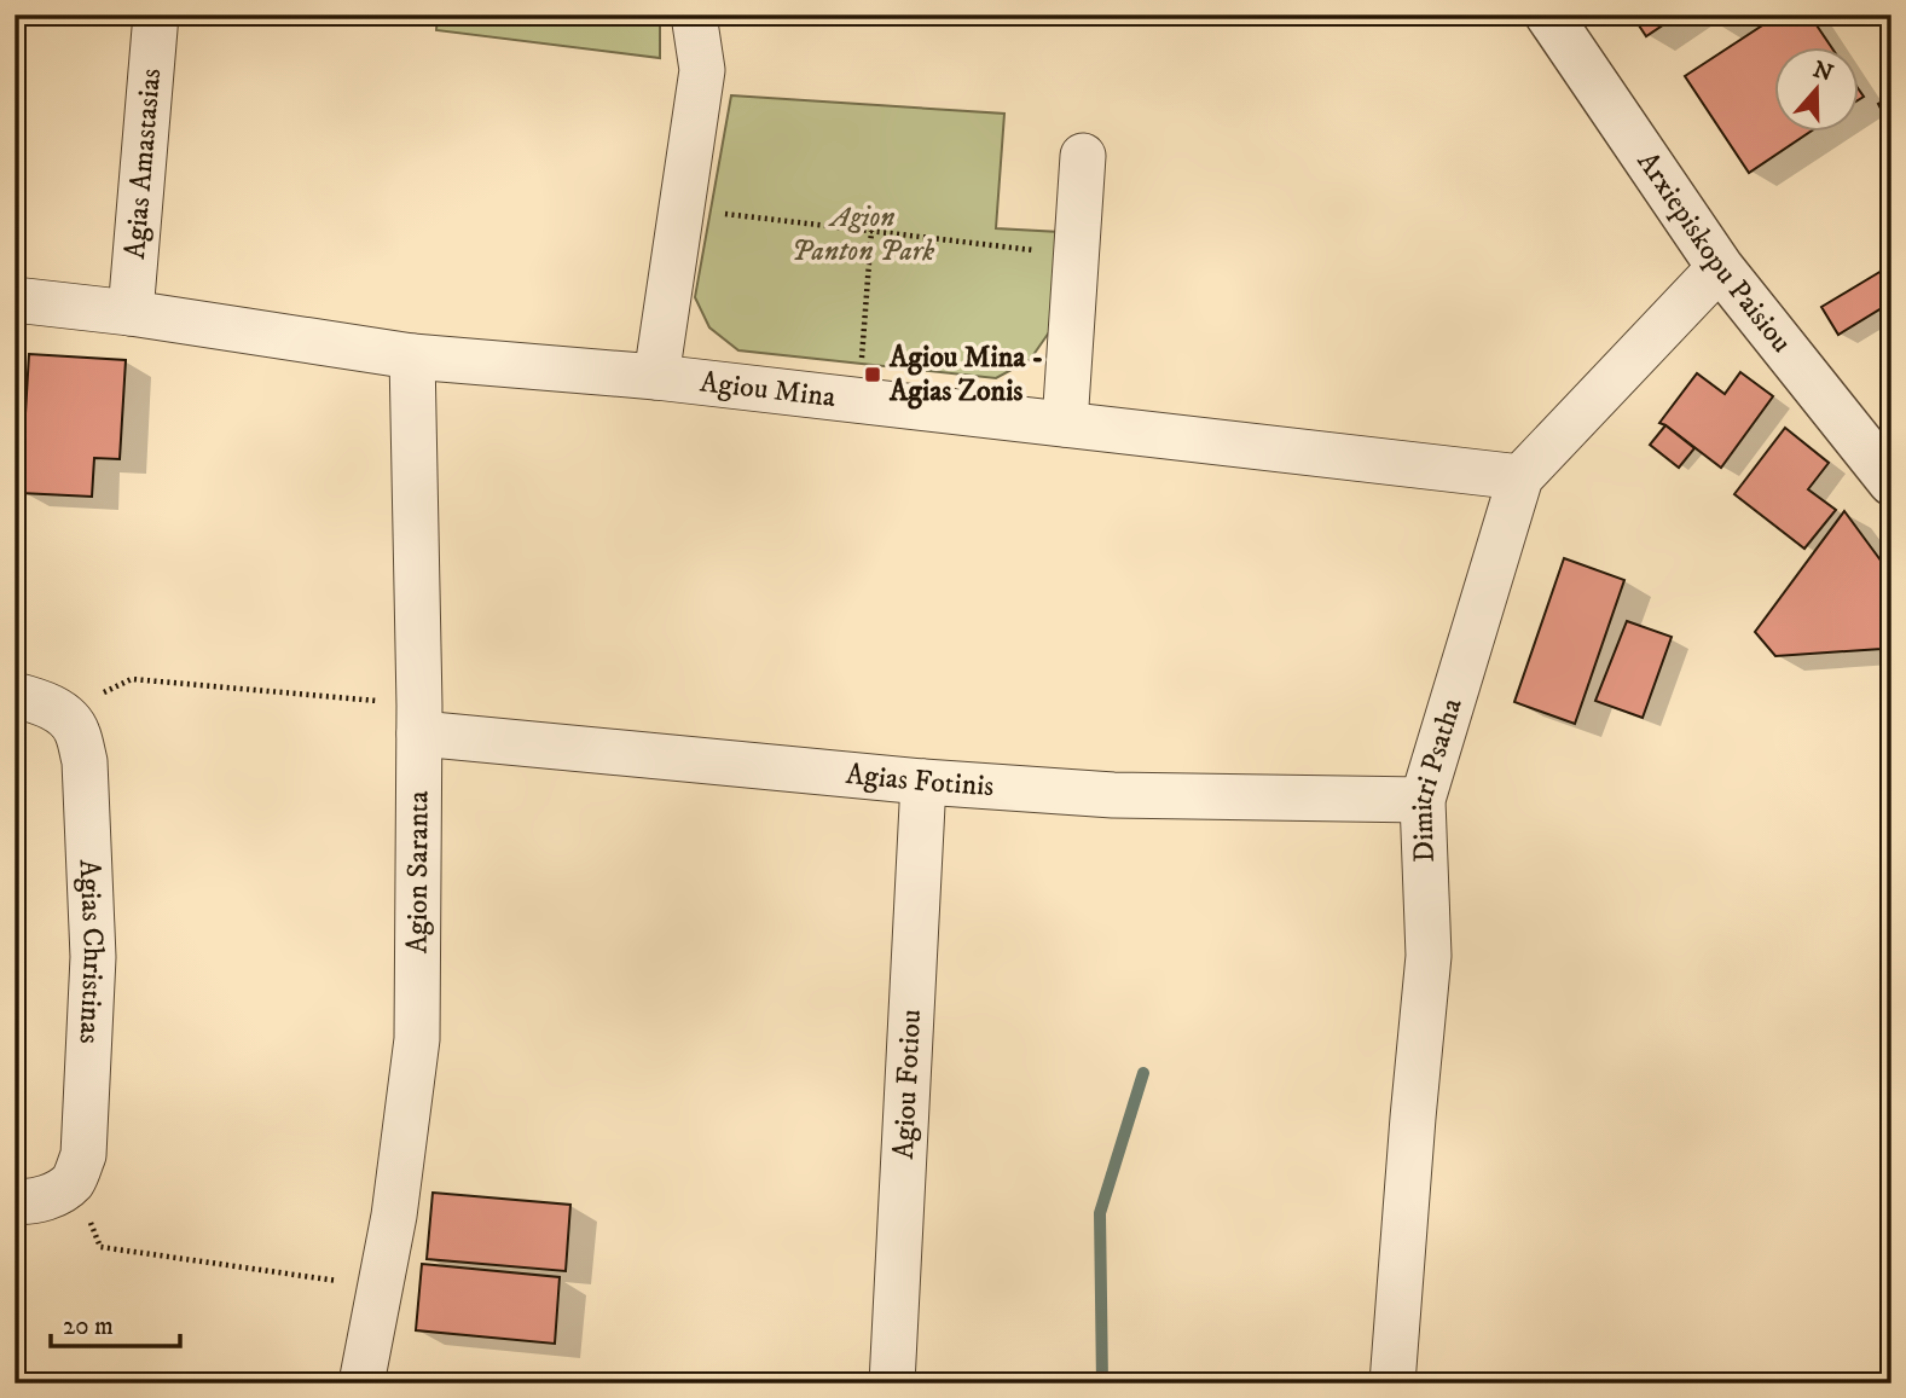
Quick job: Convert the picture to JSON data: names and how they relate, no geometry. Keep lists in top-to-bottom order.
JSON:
{
  "streets": {
    "street": [
      "Agias Amastasias",
      "Arxiepiskopu Paisiou",
      "Agiou Mina",
      "Agias Fotinis",
      "Dimitri Psatha",
      "Agion Saranta",
      "Agias Christinas",
      "Agiou Fotiou"
    ]
  },
  "crossings": [
    ["Agias Amastasias", "Agiou Mina"],
    ["Arxiepiskopu Paisiou", "Dimitri Psatha"],
    ["Agiou Mina", "Dimitri Psatha"],
    ["Agiou Mina", "Agion Saranta"],
    ["Agias Fotinis", "Dimitri Psatha"],
    ["Agias Fotinis", "Agion Saranta"],
    ["Agias Fotinis", "Agiou Fotiou"]
  ],
  "parks": ["Agion Panton Park"],
  "places": {
    "transit": ["Agiou Mina - Agias Zonis"]
  },
  "scale_bar": "20 m",
  "north": "top"
}
